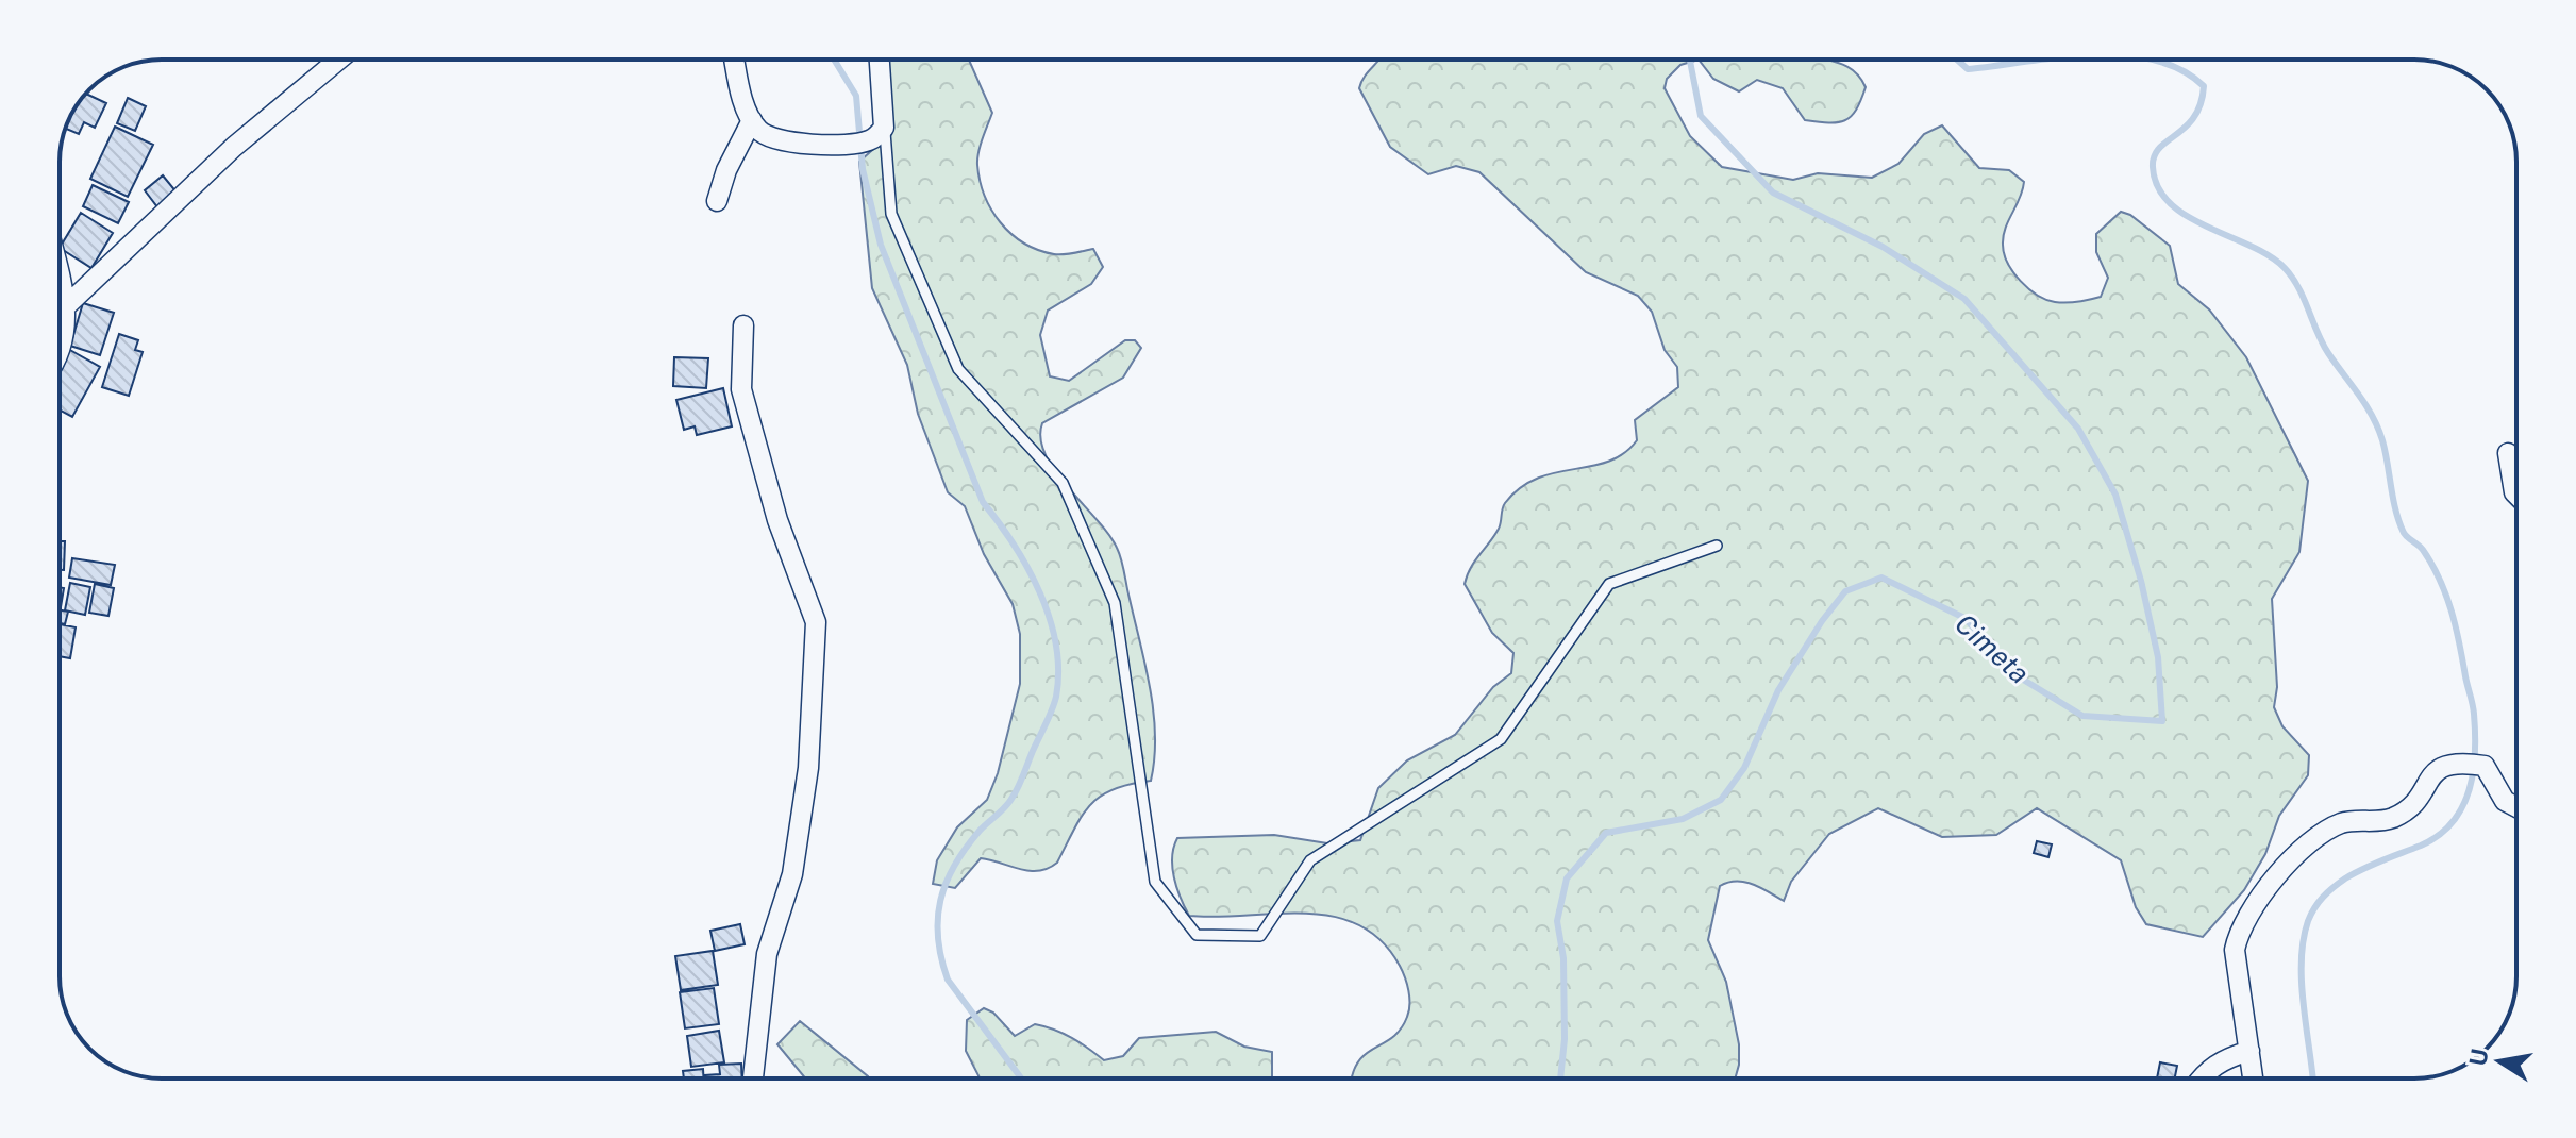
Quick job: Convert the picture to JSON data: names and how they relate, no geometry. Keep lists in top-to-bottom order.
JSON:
{
  "water": ["Cimeta"],
  "north": "left"
}
